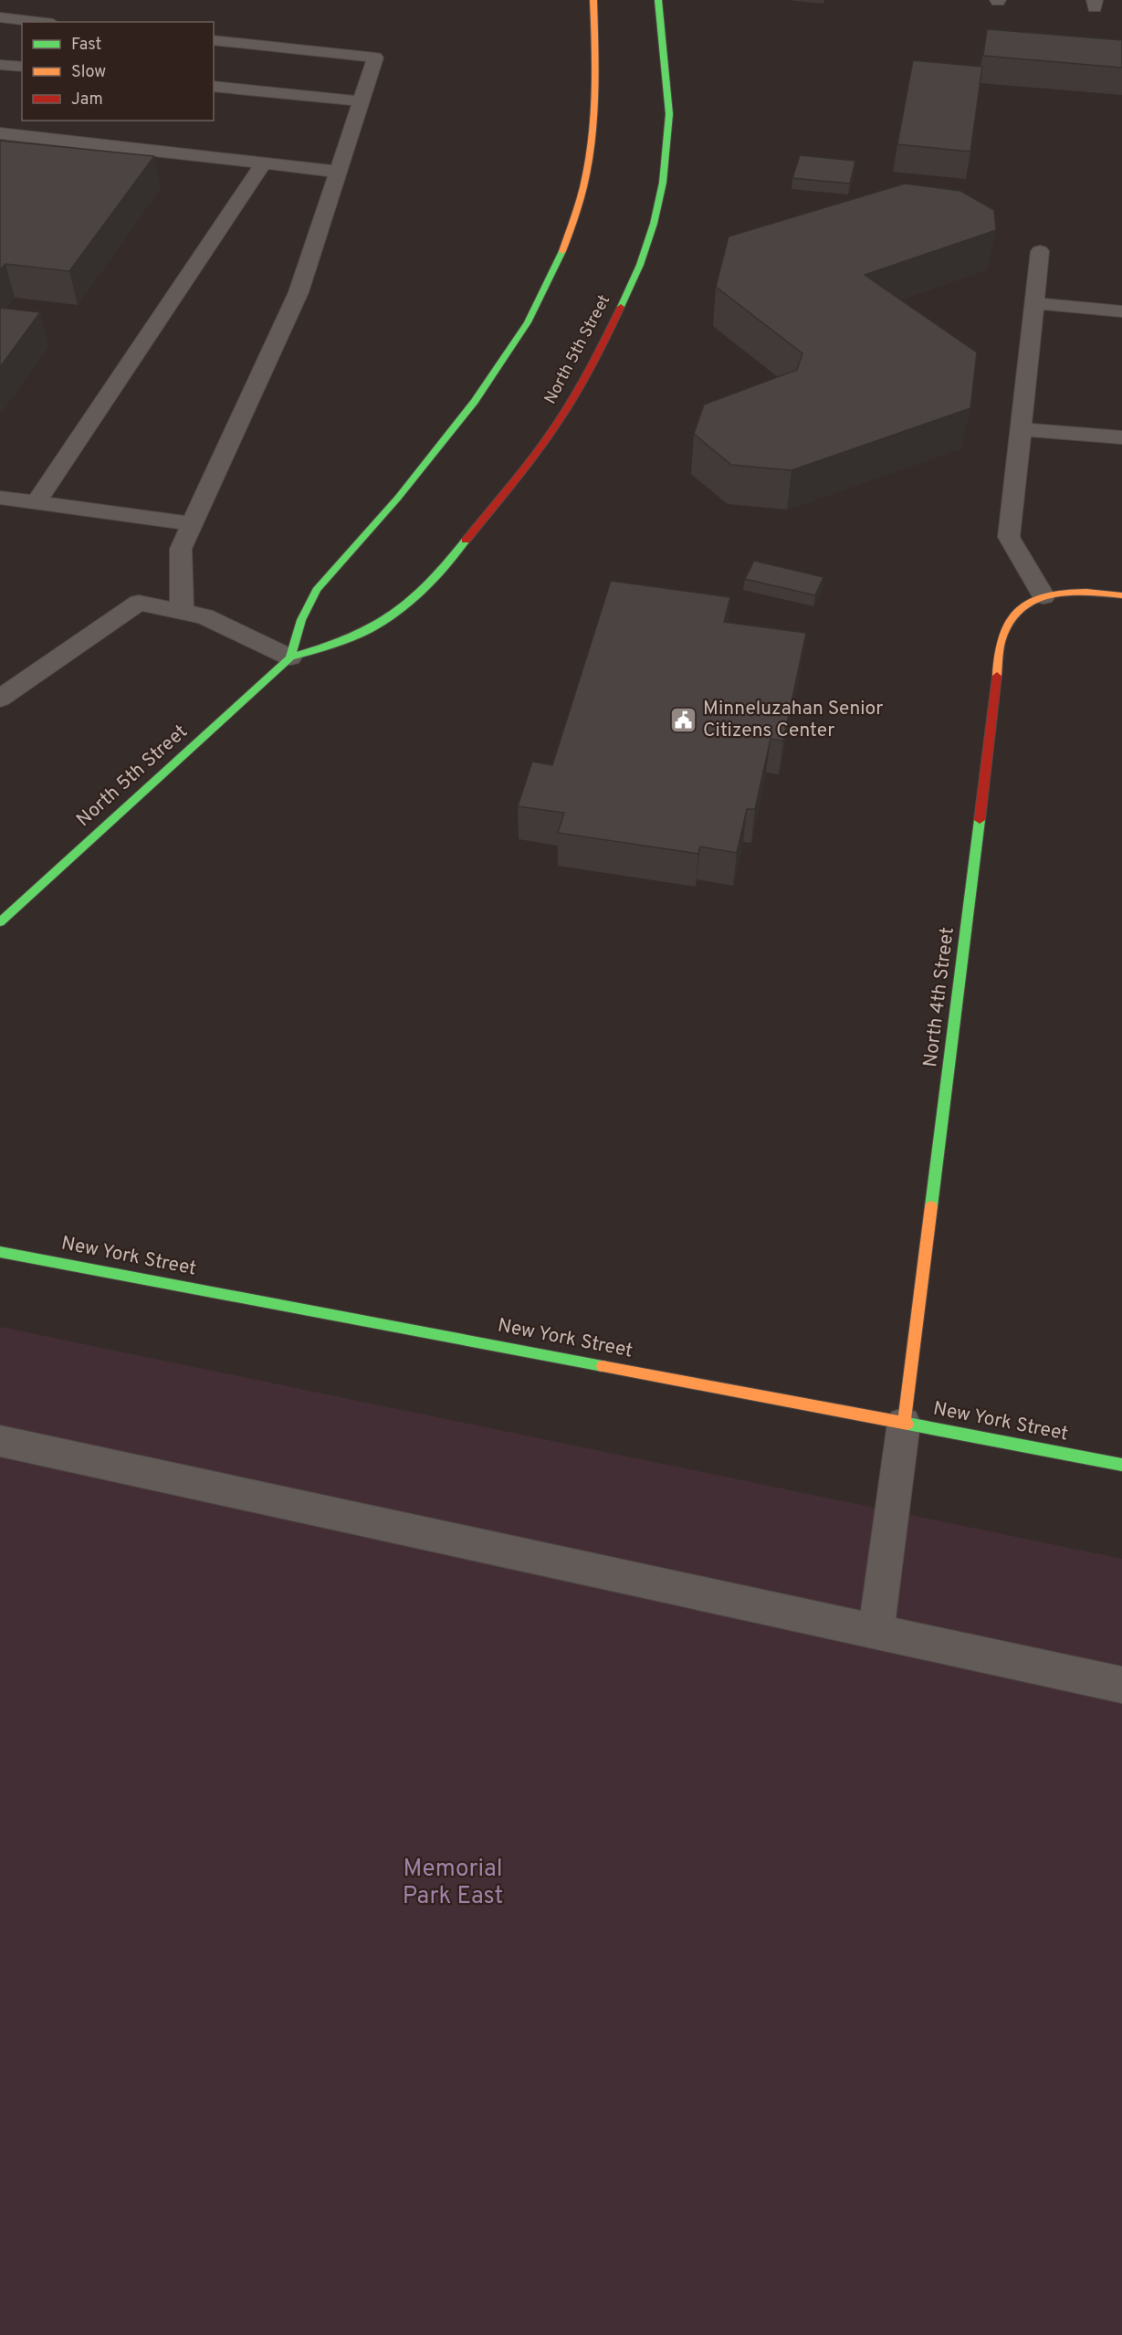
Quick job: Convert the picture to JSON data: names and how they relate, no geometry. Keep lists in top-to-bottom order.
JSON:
{
  "streets": {
    "main road": ["North 5th Street", "North 4th Street", "New York Street"]
  },
  "crossings": [
    ["North 4th Street", "New York Street"]
  ],
  "parks": ["Memorial Park East"],
  "places": {
    "public building": ["Minneluzahan Senior Citizens Center"]
  },
  "legend": ["Fast", "Slow", "Jam"]
}
